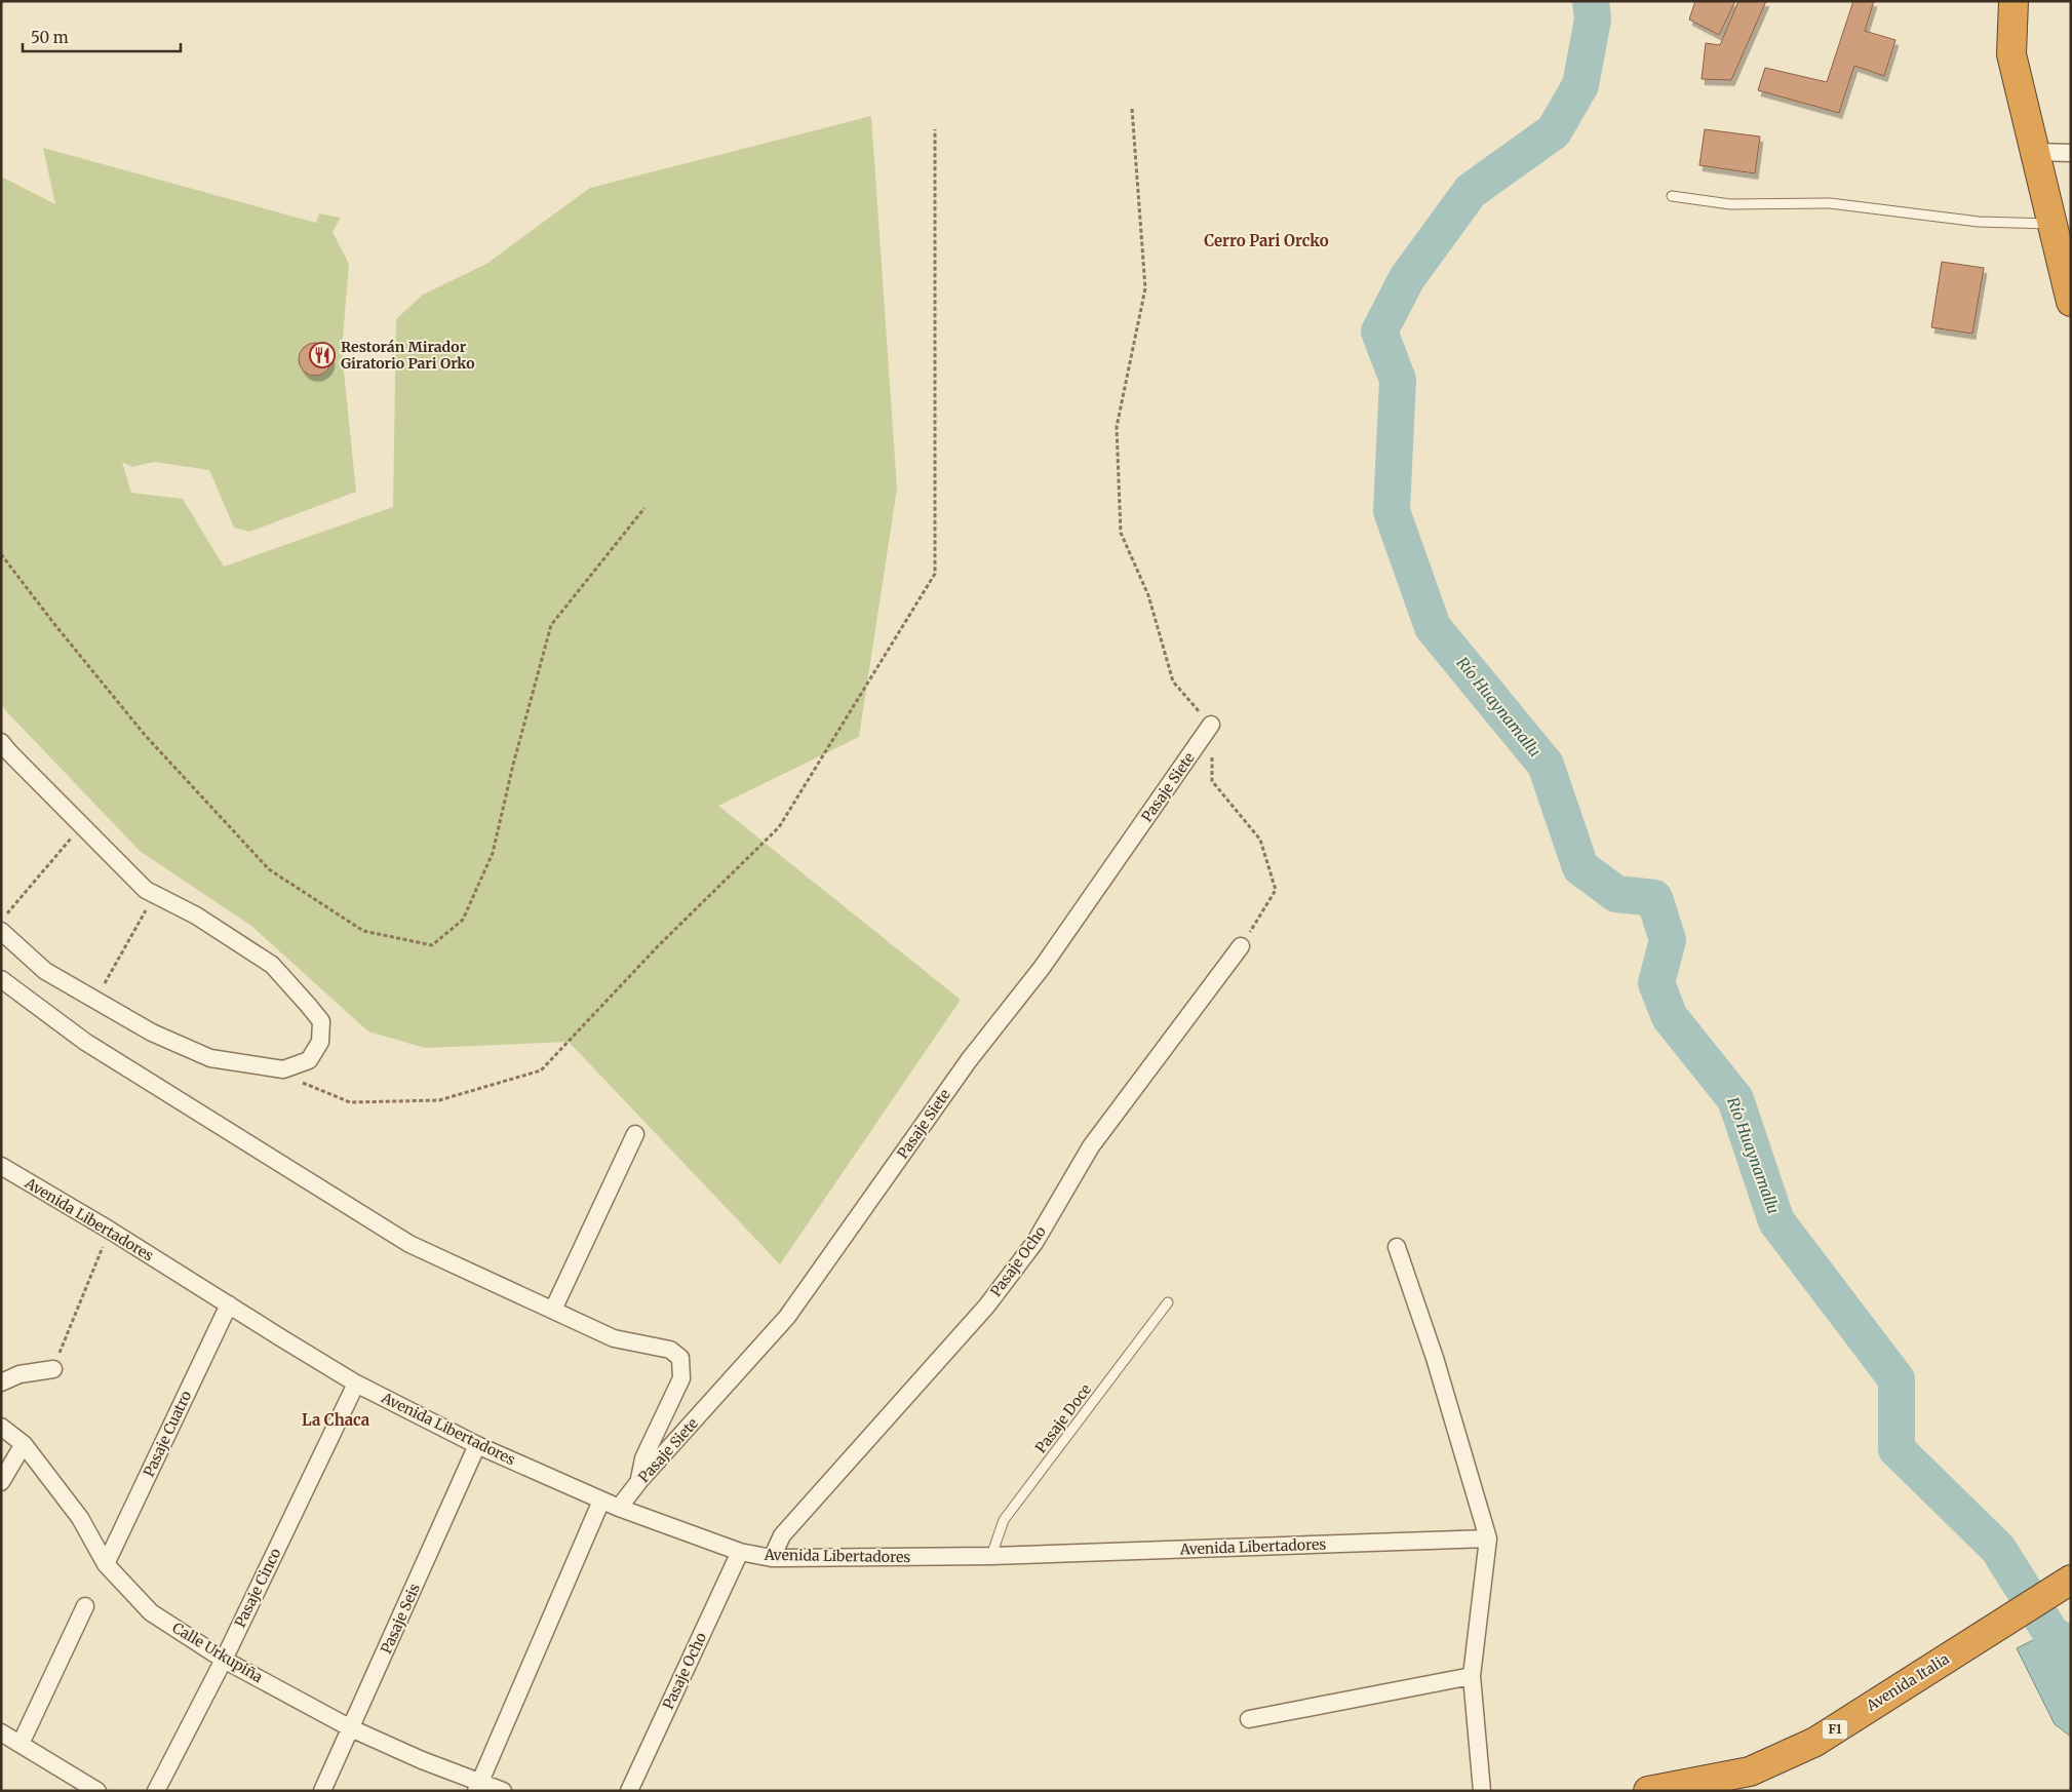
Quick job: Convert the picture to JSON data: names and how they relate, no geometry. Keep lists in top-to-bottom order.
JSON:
{
  "streets": {
    "highway": ["Avenida Italia", "F1"],
    "street": [
      "Pasaje Siete",
      "Avenida Libertadores",
      "Pasaje Ocho",
      "Pasaje Cuatro",
      "Pasaje Cinco",
      "Pasaje Seis",
      "Calle Urkupiña"
    ],
    "lane": ["Pasaje Doce"]
  },
  "crossings": [
    ["Pasaje Siete", "Avenida Libertadores"],
    ["Avenida Libertadores", "Pasaje Ocho"],
    ["Avenida Libertadores", "Pasaje Doce"],
    ["Avenida Libertadores", "Pasaje Cuatro"],
    ["Avenida Libertadores", "Pasaje Cinco"],
    ["Avenida Libertadores", "Pasaje Seis"],
    ["Pasaje Cuatro", "Calle Urkupiña"],
    ["Pasaje Cinco", "Calle Urkupiña"],
    ["Pasaje Seis", "Calle Urkupiña"]
  ],
  "districts": ["Cerro Pari Orcko", "La Chaca"],
  "water": ["Río Huaynamallu"],
  "places": {
    "restaurant": ["Restorán Mirador Giratorio Pari Orko"]
  },
  "scale_bar": "50 m"
}
